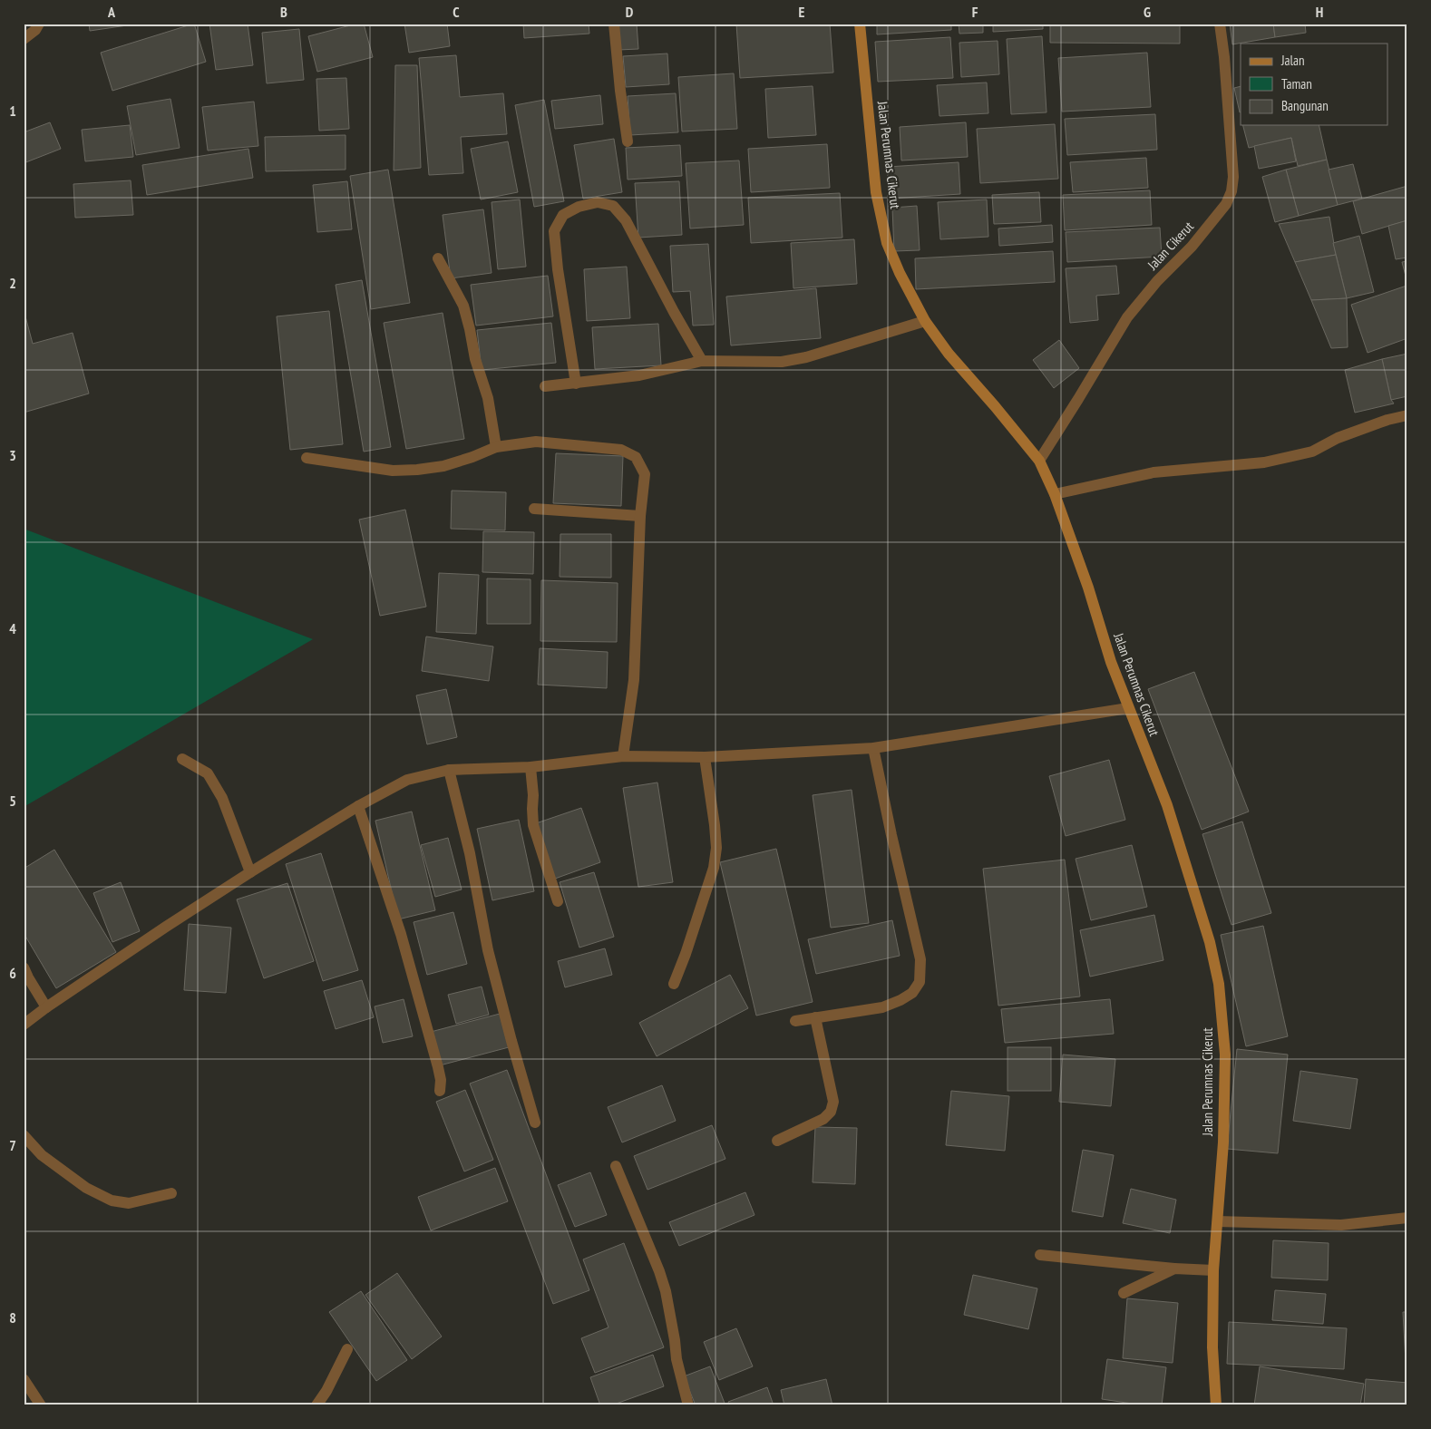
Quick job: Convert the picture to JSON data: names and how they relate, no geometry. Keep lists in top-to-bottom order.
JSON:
{
  "streets": {
    "street": ["Jalan Perumnas Cikerut", "Jalan Cikerut"]
  },
  "crossings": [
    ["Jalan Perumnas Cikerut", "Jalan Cikerut"]
  ],
  "legend": ["Jalan", "Taman", "Bangunan"],
  "grid": {
    "columns": [
      "A",
      "B",
      "C",
      "D",
      "E",
      "F",
      "G",
      "H"
    ],
    "rows": [
      "1",
      "2",
      "3",
      "4",
      "5",
      "6",
      "7",
      "8"
    ]
  }
}
